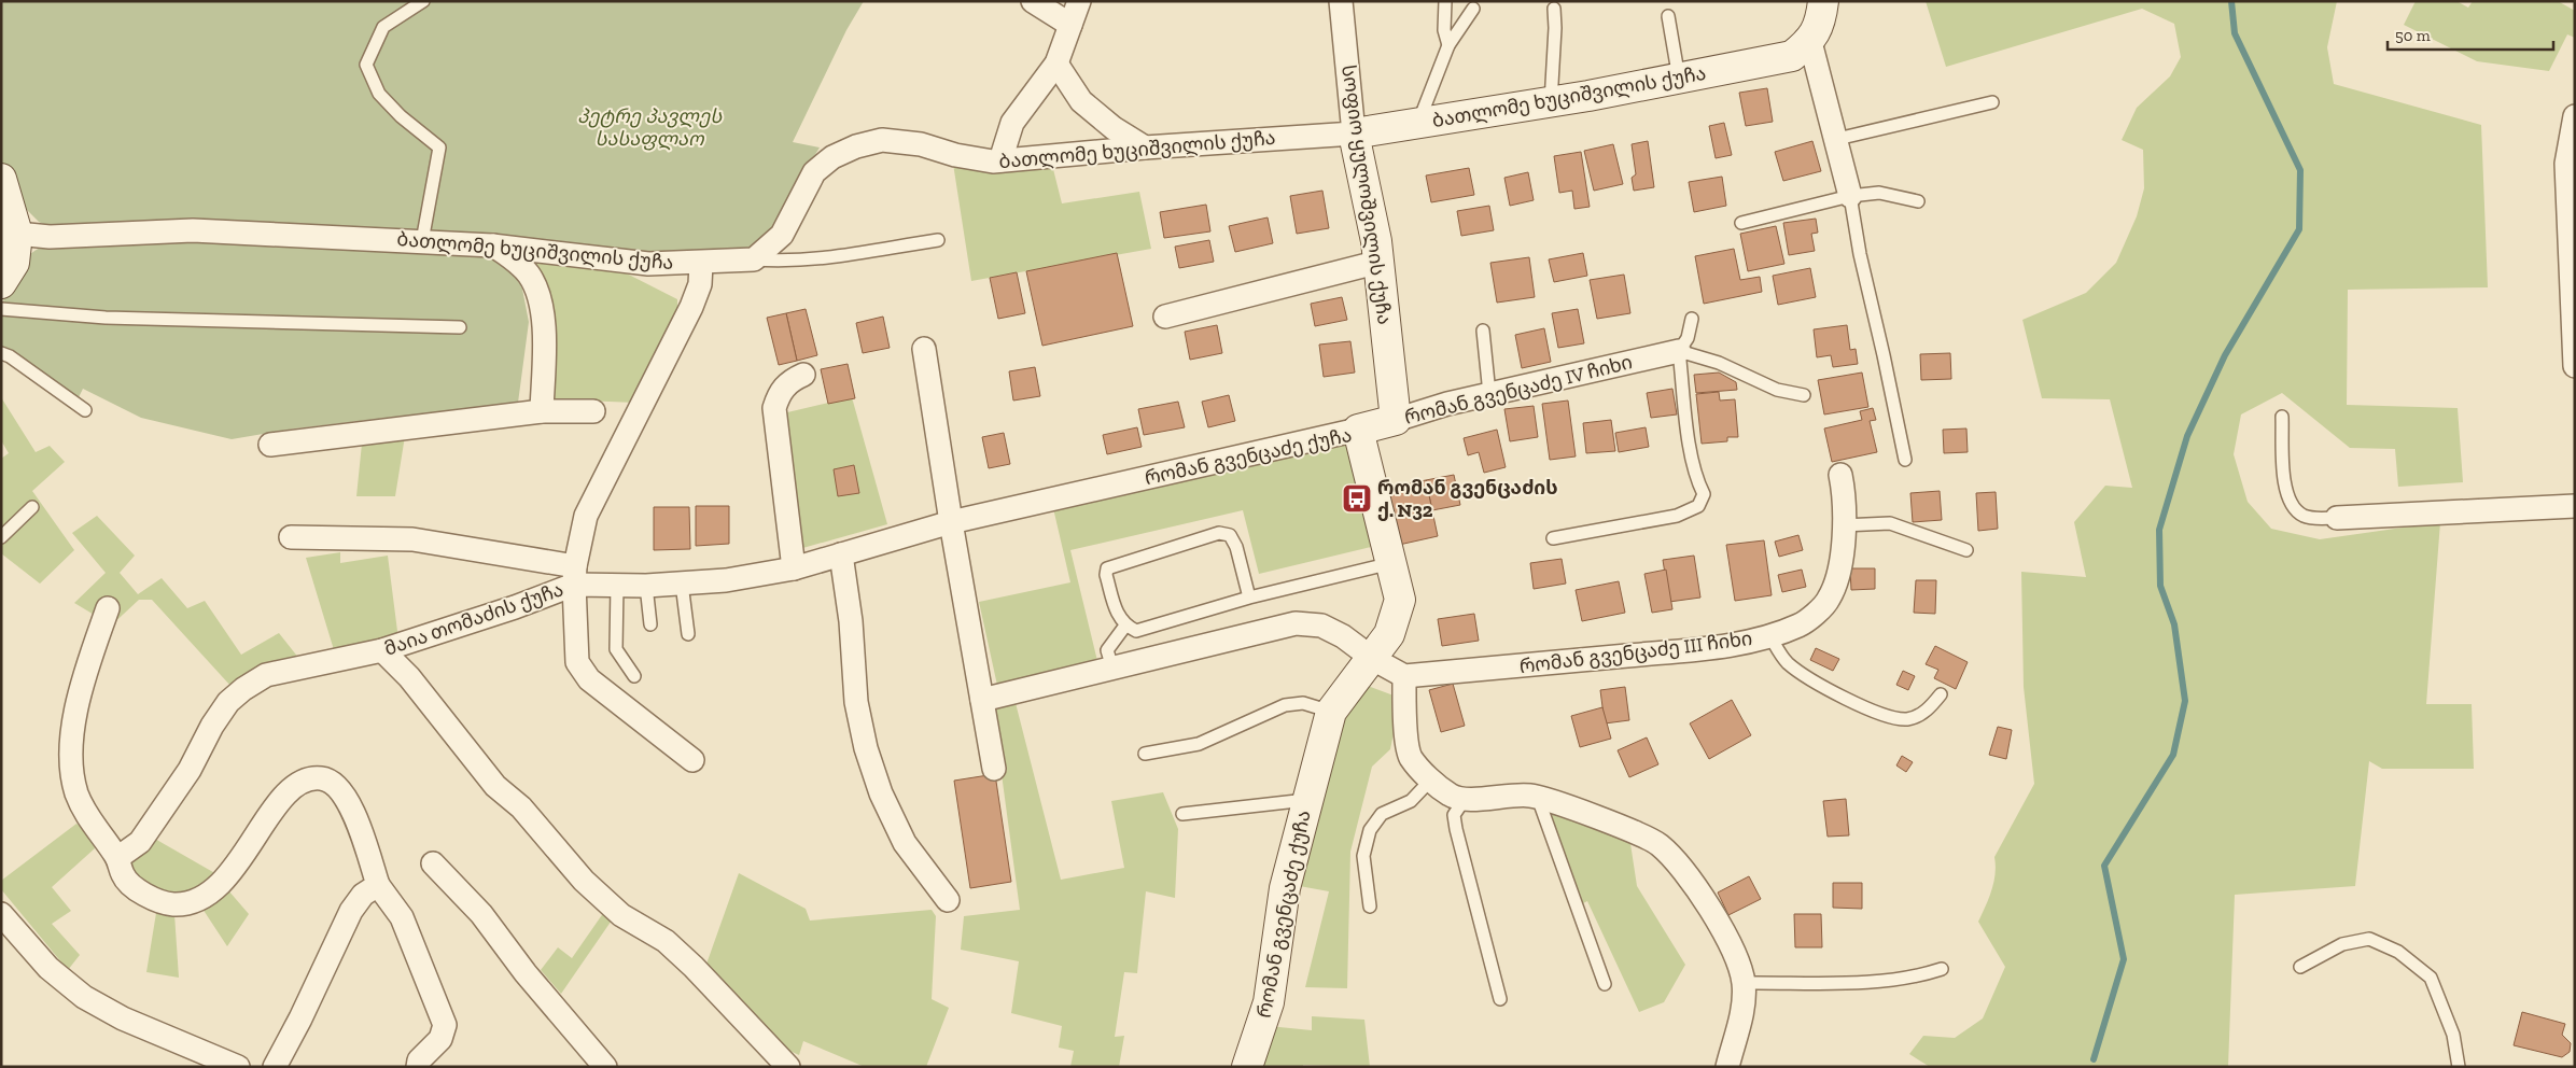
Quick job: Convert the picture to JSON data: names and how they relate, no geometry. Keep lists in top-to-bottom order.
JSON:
{
  "streets": {
    "street": [
      "ბათლომე ხუციშვილის ქუჩა",
      "სოფიო ყულოშვილის ქუჩა",
      "რომან გვენცაძე IV ჩიხი",
      "რომან გვენცაძე ქუჩა",
      "მაია თომაძის ქუჩა",
      "რომან გვენცაძე III ჩიხი"
    ]
  },
  "crossings": [
    ["ბათლომე ხუციშვილის ქუჩა", "სოფიო ყულოშვილის ქუჩა"],
    ["ბათლომე ხუციშვილის ქუჩა", "მაია თომაძის ქუჩა"],
    ["სოფიო ყულოშვილის ქუჩა", "რომან გვენცაძე IV ჩიხი"],
    ["რომან გვენცაძე IV ჩიხი", "რომან გვენცაძე ქუჩა"],
    ["რომან გვენცაძე ქუჩა", "მაია თომაძის ქუჩა"]
  ],
  "parks": ["პეტრე პავლეს სასაფლაო"],
  "places": {
    "bus stop": ["რომან გვენცაძის ქ. N32"]
  },
  "scale_bar": "50 m"
}
